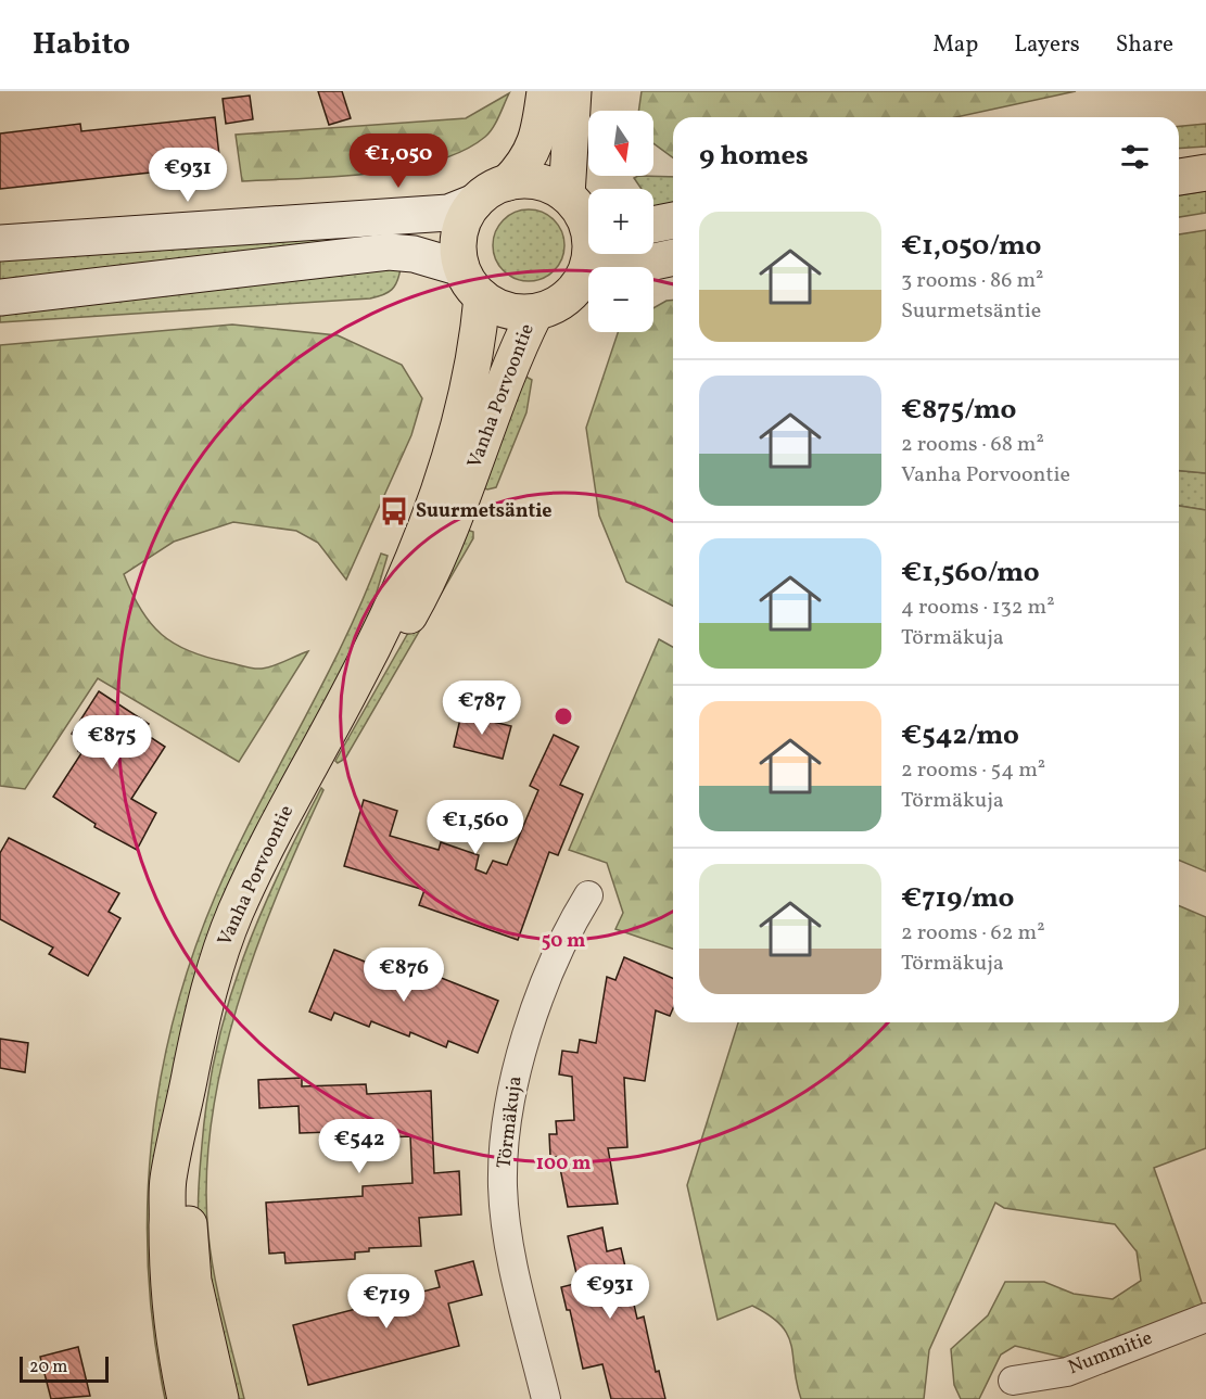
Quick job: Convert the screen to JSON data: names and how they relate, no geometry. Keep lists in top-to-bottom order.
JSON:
{
  "streets": {
    "main road": ["Vanha Porvoontie"],
    "street": ["Törmäkuja", "Nummitie"]
  },
  "places": {
    "bus stop": ["Suurmetsäntie"]
  },
  "scale_bar": "20 m",
  "north": "bottom",
  "page": {
    "header": "Habito",
    "nav": ["Map", "Layers", "Share"],
    "map_buttons": ["+", "−"],
    "heading": "9 homes",
    "price": [
      "€1,050",
      "€931",
      "€787",
      "€875",
      "€1,560",
      "€876",
      "€542",
      "€931",
      "€719"
    ],
    "list": [
      {
        "name": "€1,050/mo",
        "note": "3 rooms · 86 m² · Suurmetsäntie"
      },
      {
        "name": "€875/mo",
        "note": "2 rooms · 68 m² · Vanha Porvoontie"
      },
      {
        "name": "€1,560/mo",
        "note": "4 rooms · 132 m² · Törmäkuja"
      },
      {
        "name": "€542/mo",
        "note": "2 rooms · 54 m² · Törmäkuja"
      },
      {
        "name": "€719/mo",
        "note": "2 rooms · 62 m² · Törmäkuja"
      }
    ],
    "scale": "20 m"
  },
  "rings": ["50 m", "100 m"]
}
